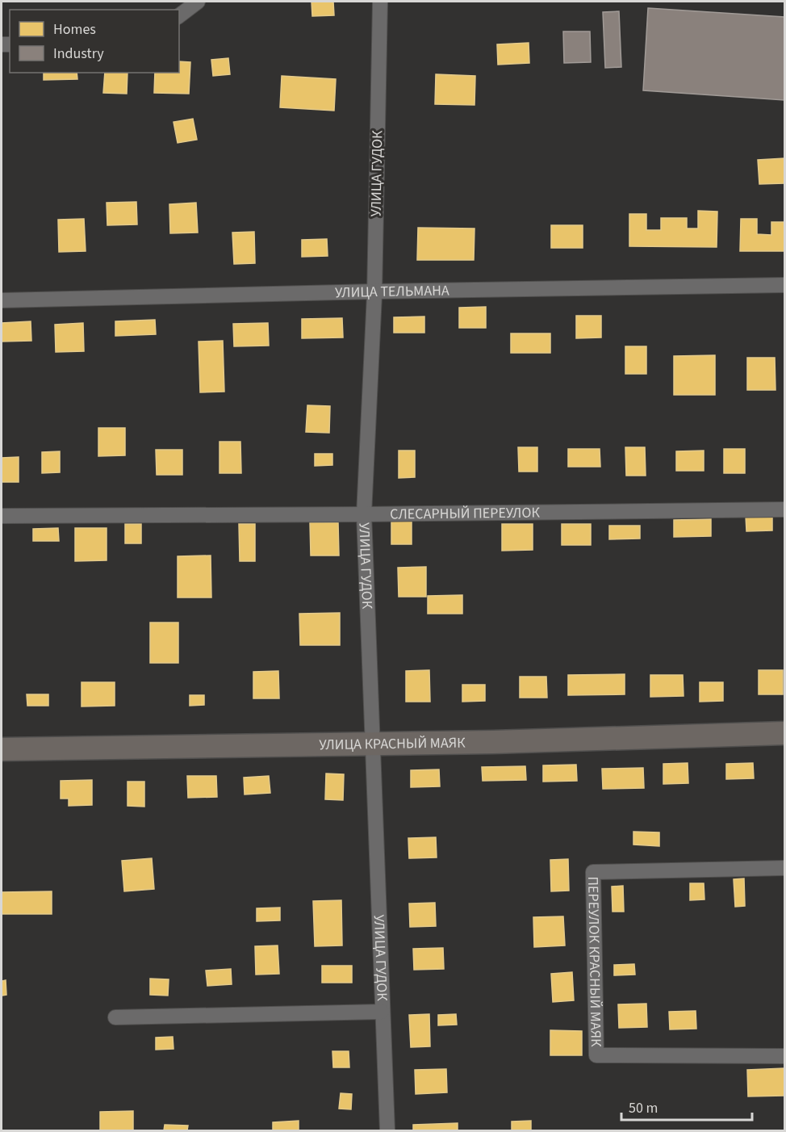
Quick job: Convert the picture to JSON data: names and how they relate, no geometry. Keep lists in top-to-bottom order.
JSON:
{
  "streets": {
    "main road": ["УЛИЦА КРАСНЫЙ МАЯК"],
    "street": [
      "УЛИЦА ГУДОК",
      "УЛИЦА ТЕЛЬМАНА",
      "СЛЕСАРНЫЙ ПЕРЕУЛОК",
      "ПЕРЕУЛОК КРАСНЫЙ МАЯК"
    ]
  },
  "crossings": [
    ["УЛИЦА ГУДОК", "УЛИЦА ТЕЛЬМАНА"],
    ["УЛИЦА ГУДОК", "СЛЕСАРНЫЙ ПЕРЕУЛОК"],
    ["УЛИЦА ГУДОК", "УЛИЦА КРАСНЫЙ МАЯК"]
  ],
  "legend": ["Homes", "Industry"],
  "scale_bar": "50 m"
}
